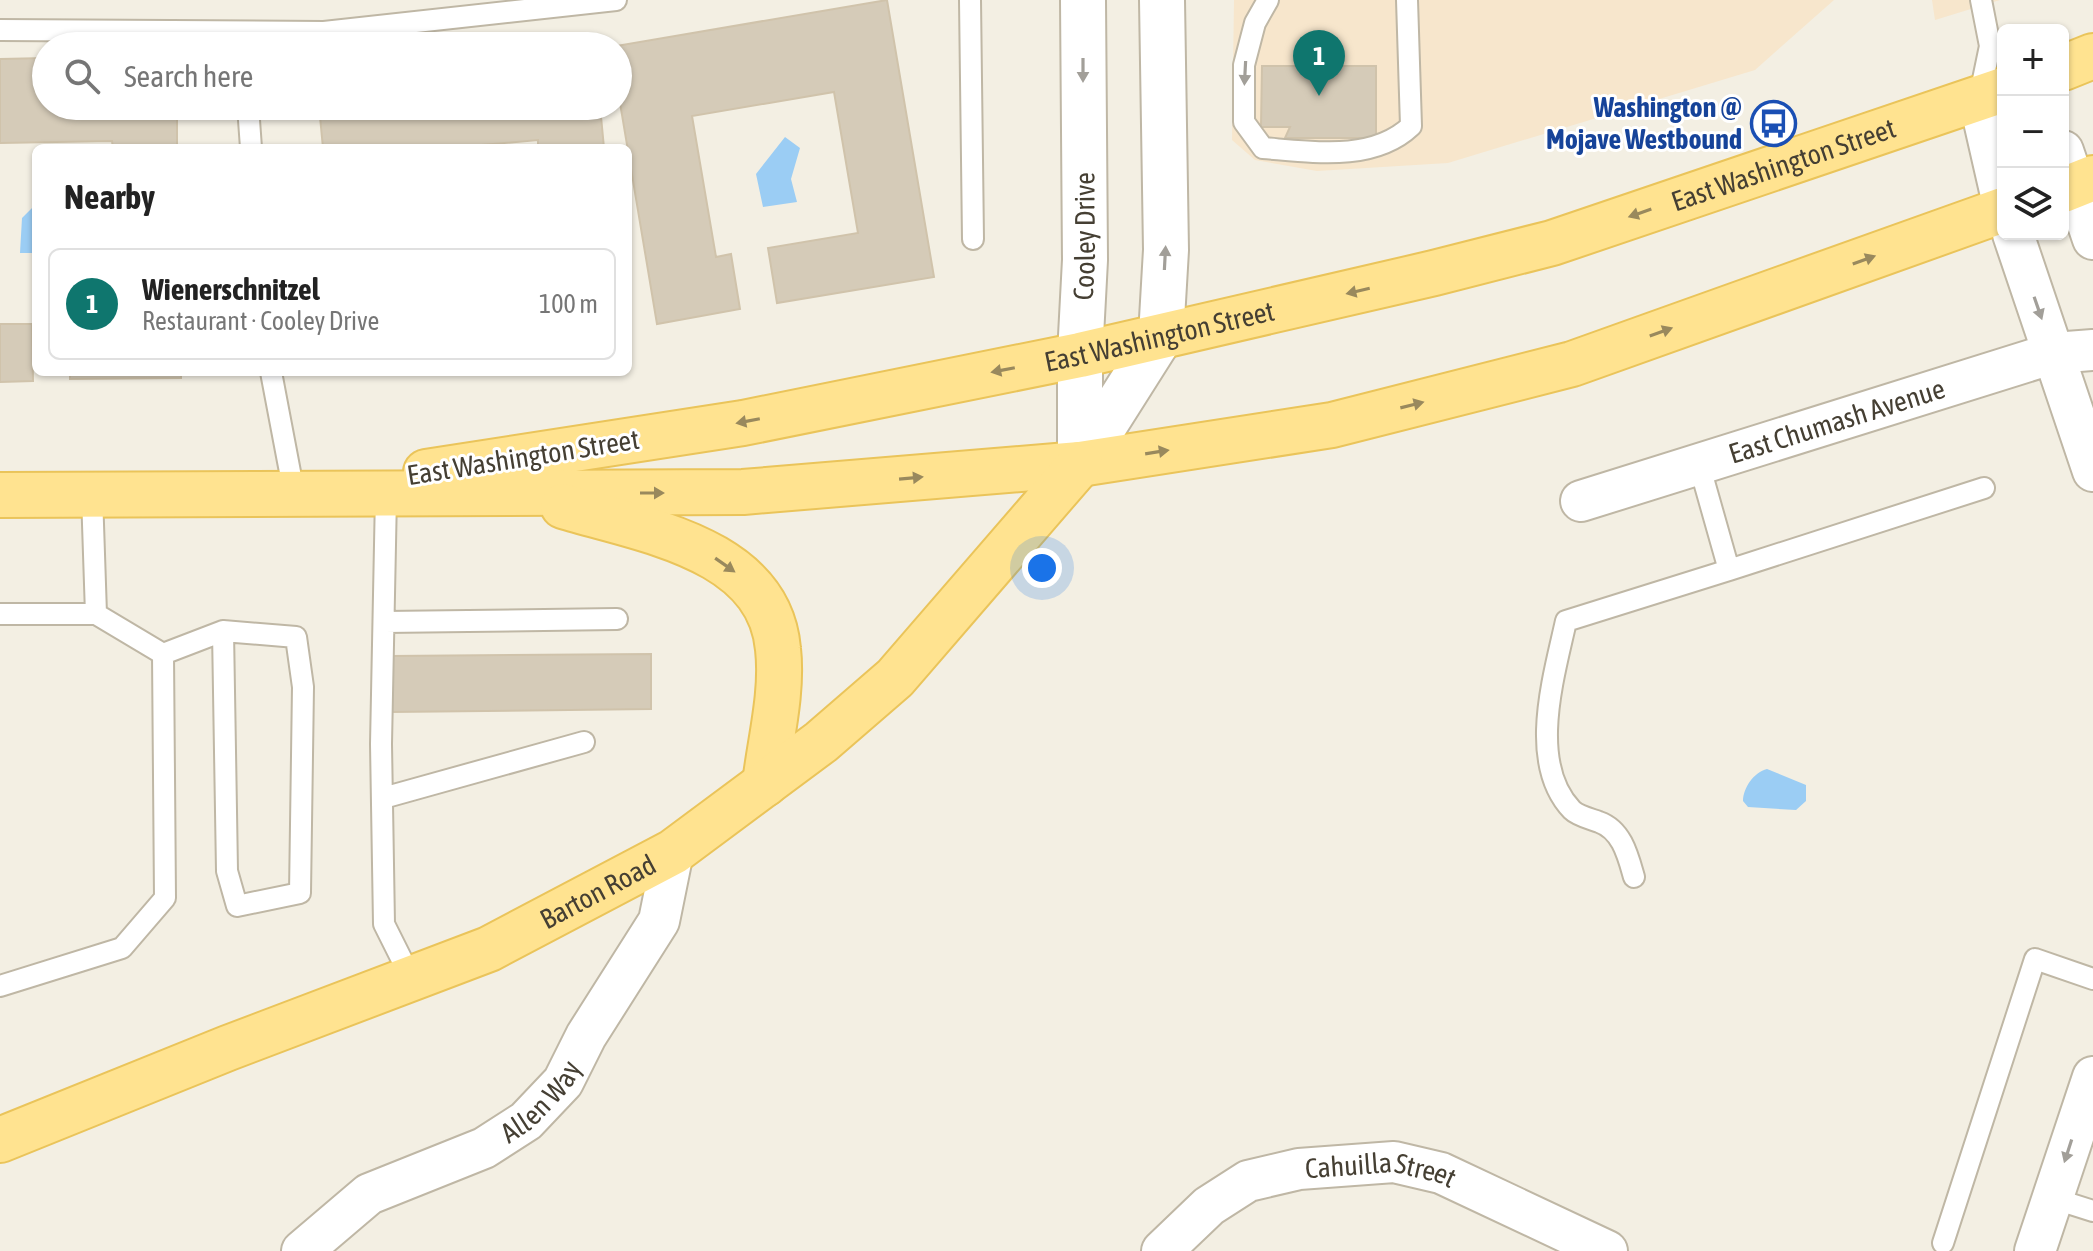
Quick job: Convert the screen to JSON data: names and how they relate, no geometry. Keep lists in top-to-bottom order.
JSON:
{
  "streets": {
    "main road": ["East Washington Street", "Barton Road"],
    "street": [
      "Cooley Drive",
      "East Chumash Avenue",
      "Allen Way",
      "Cahuilla Street"
    ]
  },
  "crossings": [
    ["East Washington Street", "Cooley Drive"],
    ["East Washington Street", "Barton Road"],
    ["Cooley Drive", "Barton Road"],
    ["Barton Road", "Allen Way"]
  ],
  "places": {
    "bus stop": ["Washington @ Mojave Westbound"]
  },
  "page": {
    "map_buttons": ["+", "−"],
    "pins": "1",
    "search": "Search here",
    "heading": "Nearby",
    "list": [
      {
        "mark": "1",
        "name": "Wienerschnitzel",
        "note": "Restaurant · Cooley Drive",
        "value": "100 m"
      }
    ]
  }
}
